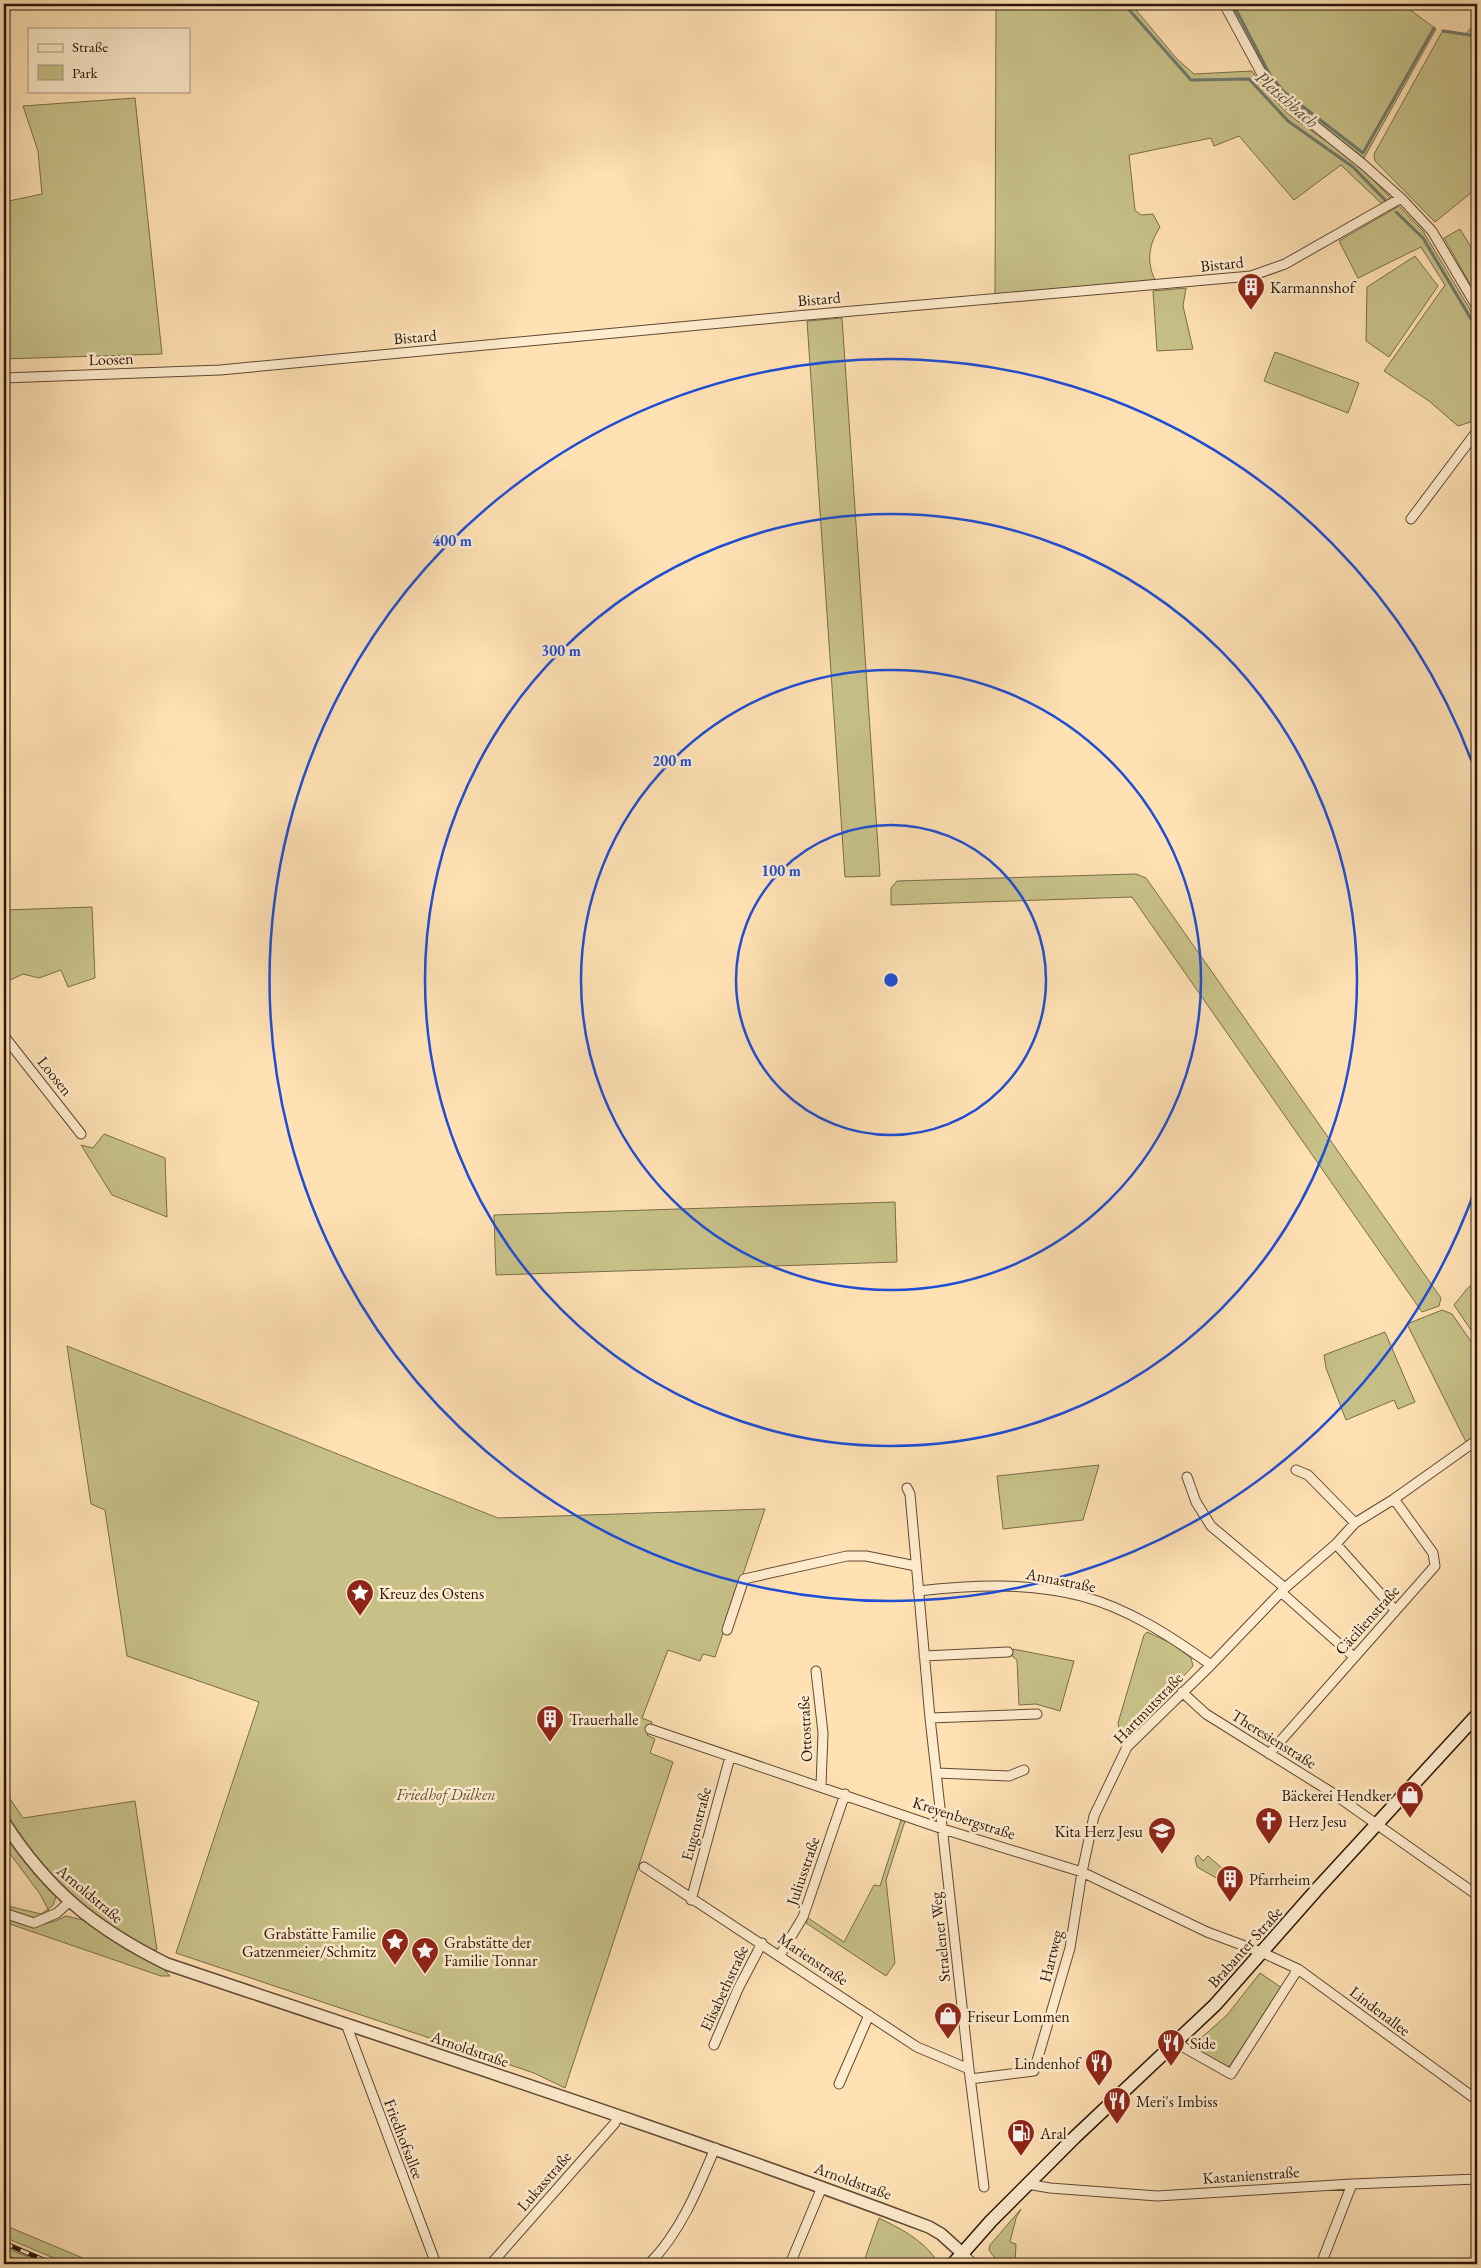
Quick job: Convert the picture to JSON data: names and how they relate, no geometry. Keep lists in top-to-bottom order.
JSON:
{
  "streets": {
    "main road": ["Brabanter Straße"],
    "street": [
      "Bistard",
      "Loosen",
      "Annastraße",
      "Cäcilienstraße",
      "Hartmutstraße",
      "Ottostraße",
      "Theresienstraße",
      "Kreyenbergstraße",
      "Eugenstraße",
      "Juliusstraße",
      "Arnoldstraße",
      "Straelener Weg",
      "Hartweg",
      "Marienstraße",
      "Elisabethstraße",
      "Lindenallee",
      "Friedhofsallee",
      "Kastanienstraße",
      "Lukasstraße"
    ]
  },
  "crossings": [
    ["Bistard", "Loosen"],
    ["Annastraße", "Hartmutstraße"],
    ["Annastraße", "Straelener Weg"],
    ["Cäcilienstraße", "Hartmutstraße"],
    ["Cäcilienstraße", "Theresienstraße"],
    ["Hartmutstraße", "Theresienstraße"],
    ["Hartmutstraße", "Kreyenbergstraße"],
    ["Hartmutstraße", "Hartweg"],
    ["Ottostraße", "Kreyenbergstraße"],
    ["Theresienstraße", "Brabanter Straße"],
    ["Kreyenbergstraße", "Eugenstraße"],
    ["Kreyenbergstraße", "Juliusstraße"],
    ["Kreyenbergstraße", "Straelener Weg"],
    ["Kreyenbergstraße", "Brabanter Straße"],
    ["Kreyenbergstraße", "Hartweg"],
    ["Kreyenbergstraße", "Lindenallee"],
    ["Eugenstraße", "Marienstraße"],
    ["Juliusstraße", "Marienstraße"],
    ["Arnoldstraße", "Brabanter Straße"],
    ["Arnoldstraße", "Friedhofsallee"],
    ["Arnoldstraße", "Lukasstraße"],
    ["Straelener Weg", "Hartweg"],
    ["Straelener Weg", "Marienstraße"],
    ["Brabanter Straße", "Lindenallee"],
    ["Brabanter Straße", "Kastanienstraße"],
    ["Marienstraße", "Elisabethstraße"]
  ],
  "water": ["Pletschbach"],
  "parks": ["Friedhof Dülken"],
  "places": {
    "building": ["Karmannshof", "Trauerhalle", "Pfarrheim"],
    "place": ["Kreuz des Ostens", "Grabstätte Familie Gatzenmeier/Schmitz", "Grabstätte der Familie Tonnar"],
    "shop": ["Bäckerei Hendker", "Friseur Lommen"],
    "church": ["Herz Jesu"],
    "school or university": ["Kita Herz Jesu"],
    "restaurant": ["Side", "Lindenhof", "Meri's Imbiss"],
    "fuel station": ["Aral"]
  },
  "legend": ["Straße", "Park"],
  "rings": [
    "400 m",
    "300 m",
    "200 m",
    "100 m"
  ]
}
